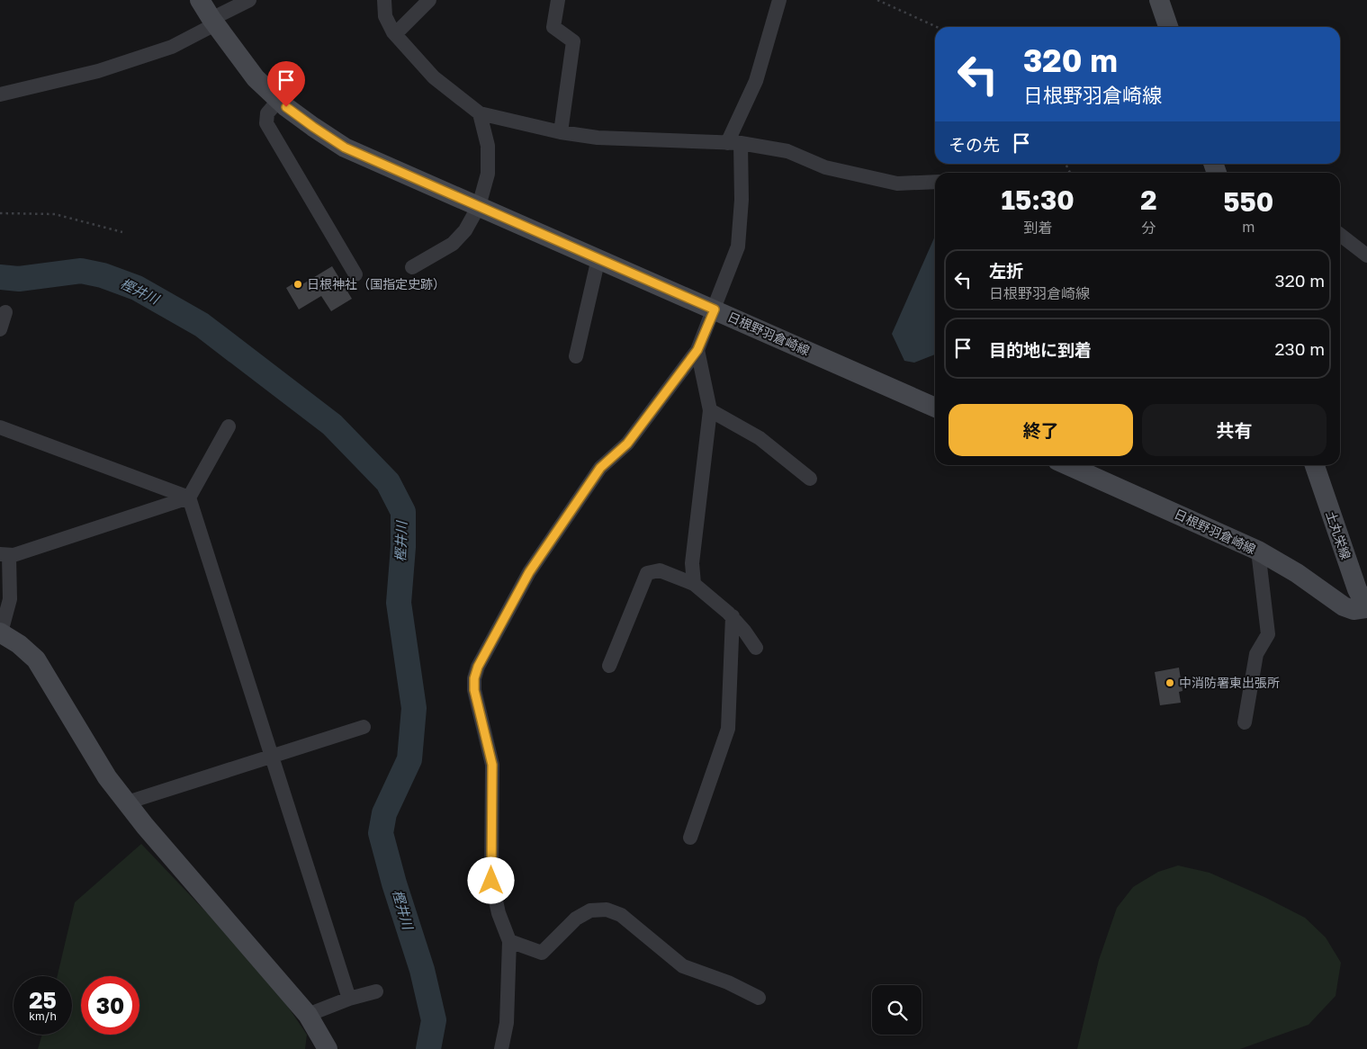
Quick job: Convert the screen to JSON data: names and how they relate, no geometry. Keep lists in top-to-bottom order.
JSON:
{
  "streets": {
    "main road": ["日根野羽倉崎線", "土丸栄線"]
  },
  "crossings": [
    ["日根野羽倉崎線", "土丸栄線"]
  ],
  "water": ["樫井川"],
  "places": ["日根神社（国指定史跡）", "中消防署東出張所"],
  "page": {
    "turn": ["320 m", "日根野羽倉崎線"],
    "then": "その先",
    "eta": [
      "15:30",
      "到着",
      "2",
      "分",
      "550",
      "m"
    ],
    "list": [
      {
        "name": "左折",
        "note": "日根野羽倉崎線",
        "value": "320 m"
      },
      {
        "name": "目的地に到着",
        "value": "230 m"
      }
    ],
    "buttons": ["終了", "共有"],
    "speed": "25 km/h",
    "limit": "30"
  }
}
